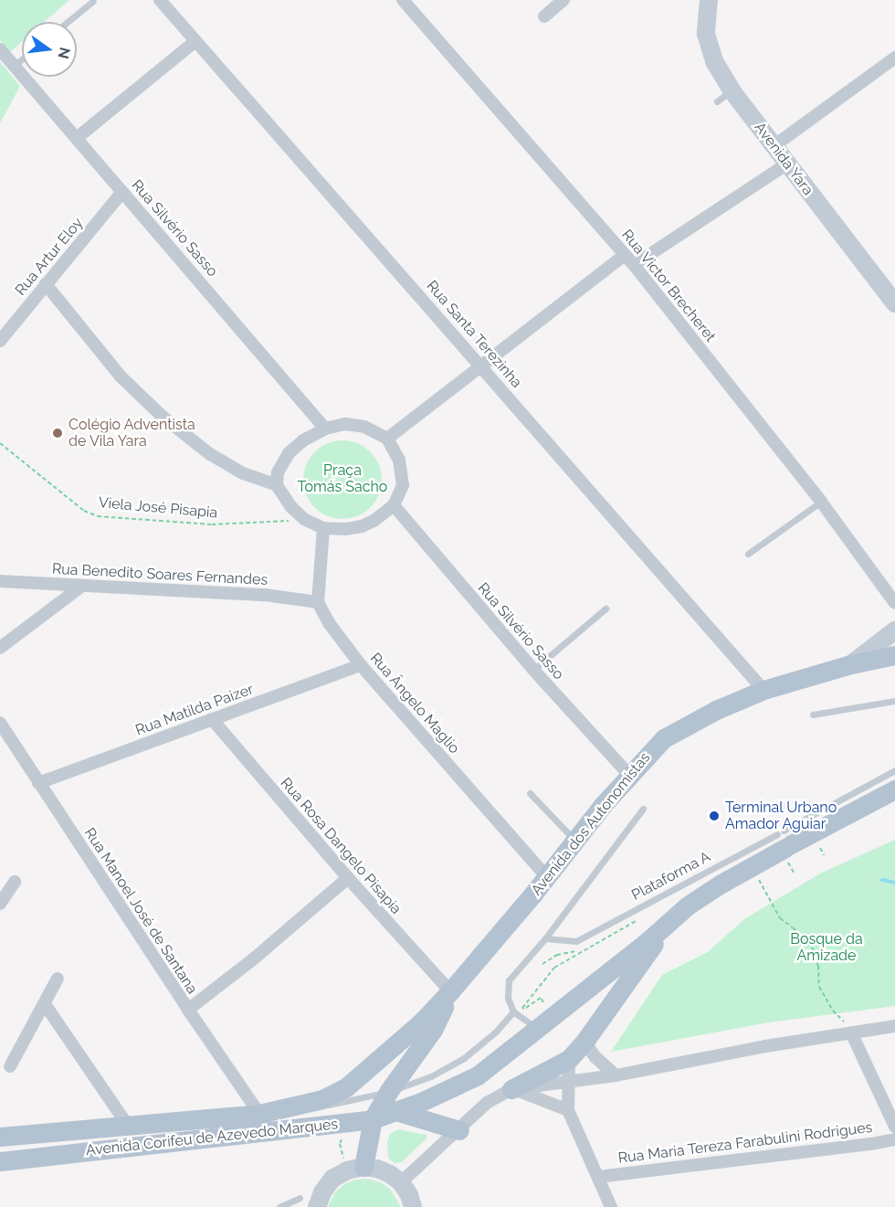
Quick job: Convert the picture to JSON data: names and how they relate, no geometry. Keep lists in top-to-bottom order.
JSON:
{
  "streets": {
    "main road": ["Avenida dos Autonomistas", "Avenida Corifeu de Azevedo Marques"],
    "street": [
      "Avenida Yara",
      "Rua Silvério Sasso",
      "Rua Artur Eloy",
      "Rua Victor Brecheret",
      "Rua Santa Terezinha",
      "Rua Benedito Soares Fernandes",
      "Rua Ângelo Maglio",
      "Rua Matilda Paizer",
      "Rua Rosa Dangelo Pisapia",
      "Rua Manoel José de Santana",
      "Rua Maria Tereza Farabulini Rodrigues"
    ],
    "lane": ["Plataforma A"],
    "path": ["Viela José Pisapia"]
  },
  "crossings": [
    ["Rua Silvério Sasso", "Rua Artur Eloy"],
    ["Rua Silvério Sasso", "Viela José Pisapia"],
    ["Rua Silvério Sasso", "Avenida dos Autonomistas"],
    ["Rua Santa Terezinha", "Avenida dos Autonomistas"],
    ["Rua Benedito Soares Fernandes", "Rua Ângelo Maglio"],
    ["Rua Ângelo Maglio", "Rua Matilda Paizer"],
    ["Rua Ângelo Maglio", "Avenida dos Autonomistas"],
    ["Rua Matilda Paizer", "Rua Rosa Dangelo Pisapia"],
    ["Rua Matilda Paizer", "Rua Manoel José de Santana"],
    ["Avenida dos Autonomistas", "Rua Rosa Dangelo Pisapia"],
    ["Avenida dos Autonomistas", "Avenida Corifeu de Azevedo Marques"],
    ["Rua Manoel José de Santana", "Avenida Corifeu de Azevedo Marques"]
  ],
  "parks": ["Praça Tomás Sacho", "Bosque da Amizade"],
  "places": ["Colégio Adventista de Vila Yara", "Terminal Urbano Amador Aguiar"],
  "north": "right"
}
